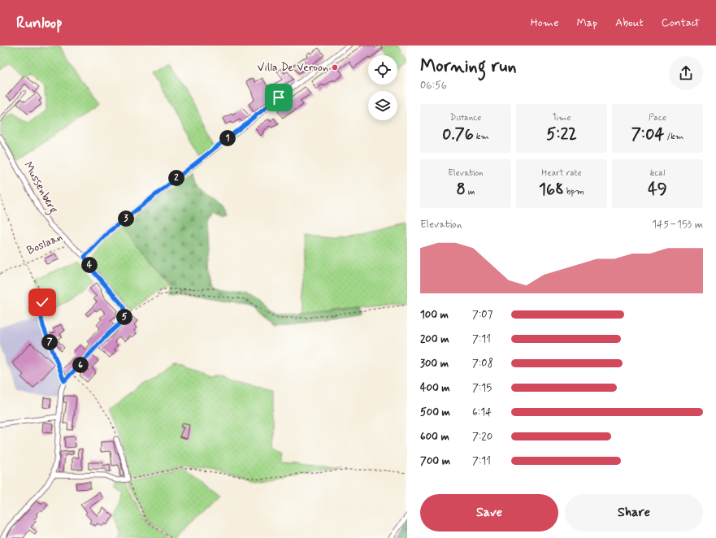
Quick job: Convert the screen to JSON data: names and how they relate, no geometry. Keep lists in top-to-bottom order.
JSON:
{
  "streets": {
    "street": ["Mussenberg"],
    "path": ["Boslaan"]
  },
  "crossings": [
    ["Mussenberg", "Boslaan"]
  ],
  "places": ["Villa De Veroon"],
  "page": {
    "header": "Runloop",
    "nav": [
      "Home",
      "Map",
      "About",
      "Contact"
    ],
    "heading": ["Morning run", "06:56"],
    "stats": [
      ["Distance", "0.76 km"],
      ["Time", "5:22"],
      ["Pace", "7:04 /km"],
      ["Elevation", "8 m"],
      ["Heart rate", "168 bpm"],
      ["kcal", "49"]
    ],
    "pins": [
      "1",
      "2",
      "3",
      "4",
      "5",
      "7",
      "6"
    ],
    "chart": ["Elevation", "145–153 m"],
    "list": [
      {
        "name": "100 m",
        "note": "7:07"
      },
      {
        "name": "200 m",
        "note": "7:11"
      },
      {
        "name": "300 m",
        "note": "7:08"
      },
      {
        "name": "400 m",
        "note": "7:15"
      },
      {
        "name": "500 m",
        "note": "6:14"
      },
      {
        "name": "600 m",
        "note": "7:20"
      },
      {
        "name": "700 m",
        "note": "7:11"
      }
    ],
    "buttons": ["Save", "Share"]
  }
}
